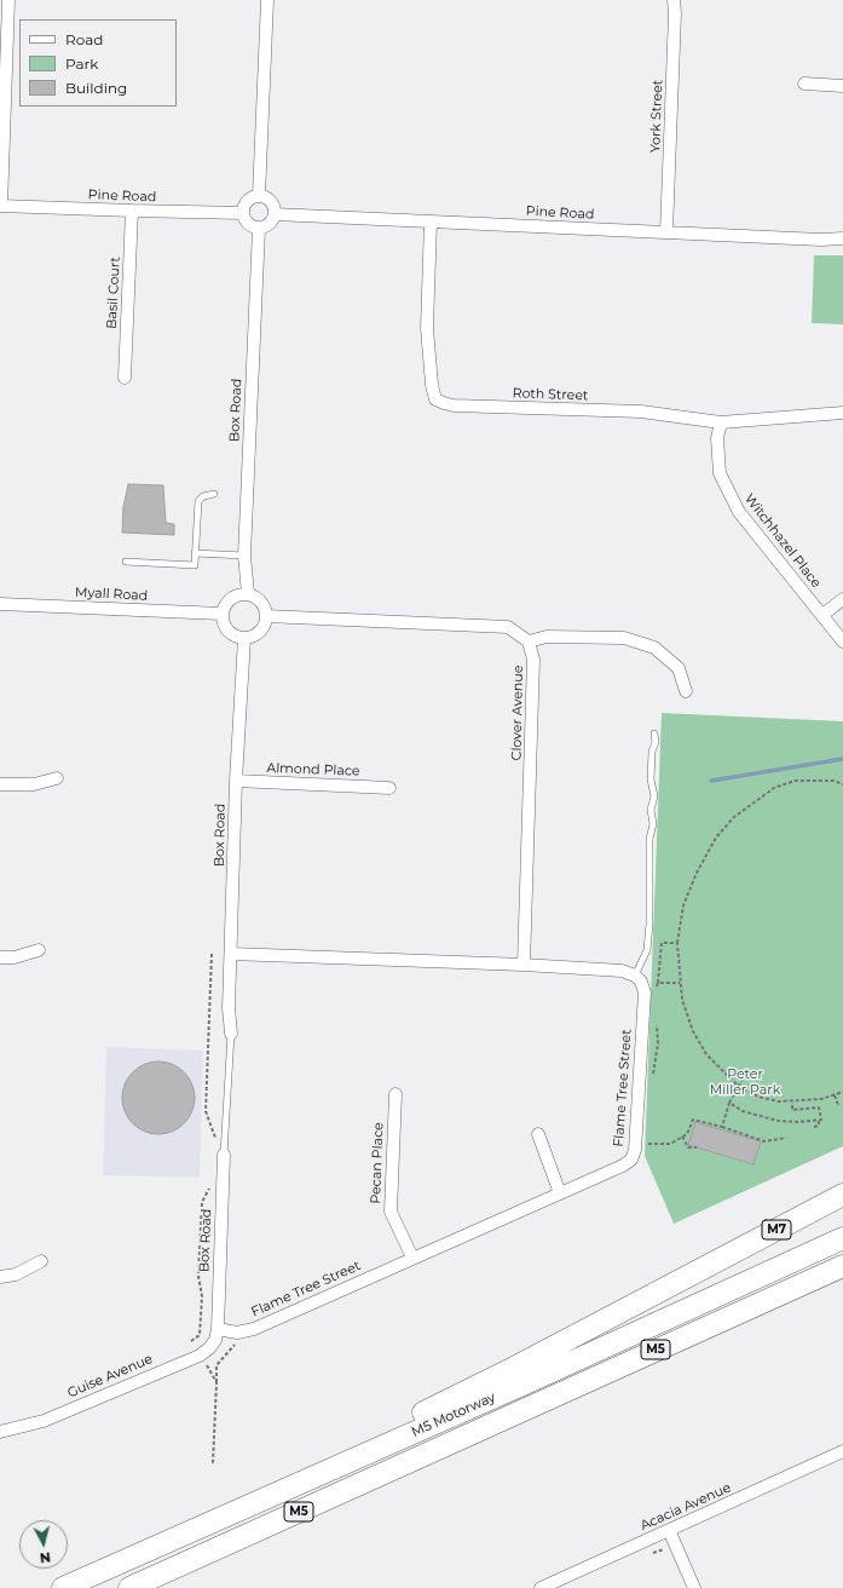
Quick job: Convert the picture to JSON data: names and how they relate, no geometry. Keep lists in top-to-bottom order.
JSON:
{
  "streets": {
    "highway": ["M7", "M5", "M5 Motorway"],
    "street": [
      "York Street",
      "Pine Road",
      "Basil Court",
      "Roth Street",
      "Box Road",
      "Witchhazel Place",
      "Myall Road",
      "Clover Avenue",
      "Almond Place",
      "Flame Tree Street",
      "Pecan Place",
      "Guise Avenue",
      "Acacia Avenue"
    ]
  },
  "crossings": [
    ["York Street", "Pine Road"],
    ["Pine Road", "Basil Court"],
    ["Pine Road", "Roth Street"],
    ["Pine Road", "Box Road"],
    ["Roth Street", "Witchhazel Place"],
    ["Box Road", "Myall Road"],
    ["Box Road", "Almond Place"],
    ["Box Road", "Flame Tree Street"],
    ["Box Road", "Guise Avenue"],
    ["Flame Tree Street", "Pecan Place"],
    ["Flame Tree Street", "Guise Avenue"]
  ],
  "parks": ["Peter Miller Park"],
  "legend": ["Road", "Park", "Building"],
  "north": "bottom"
}
